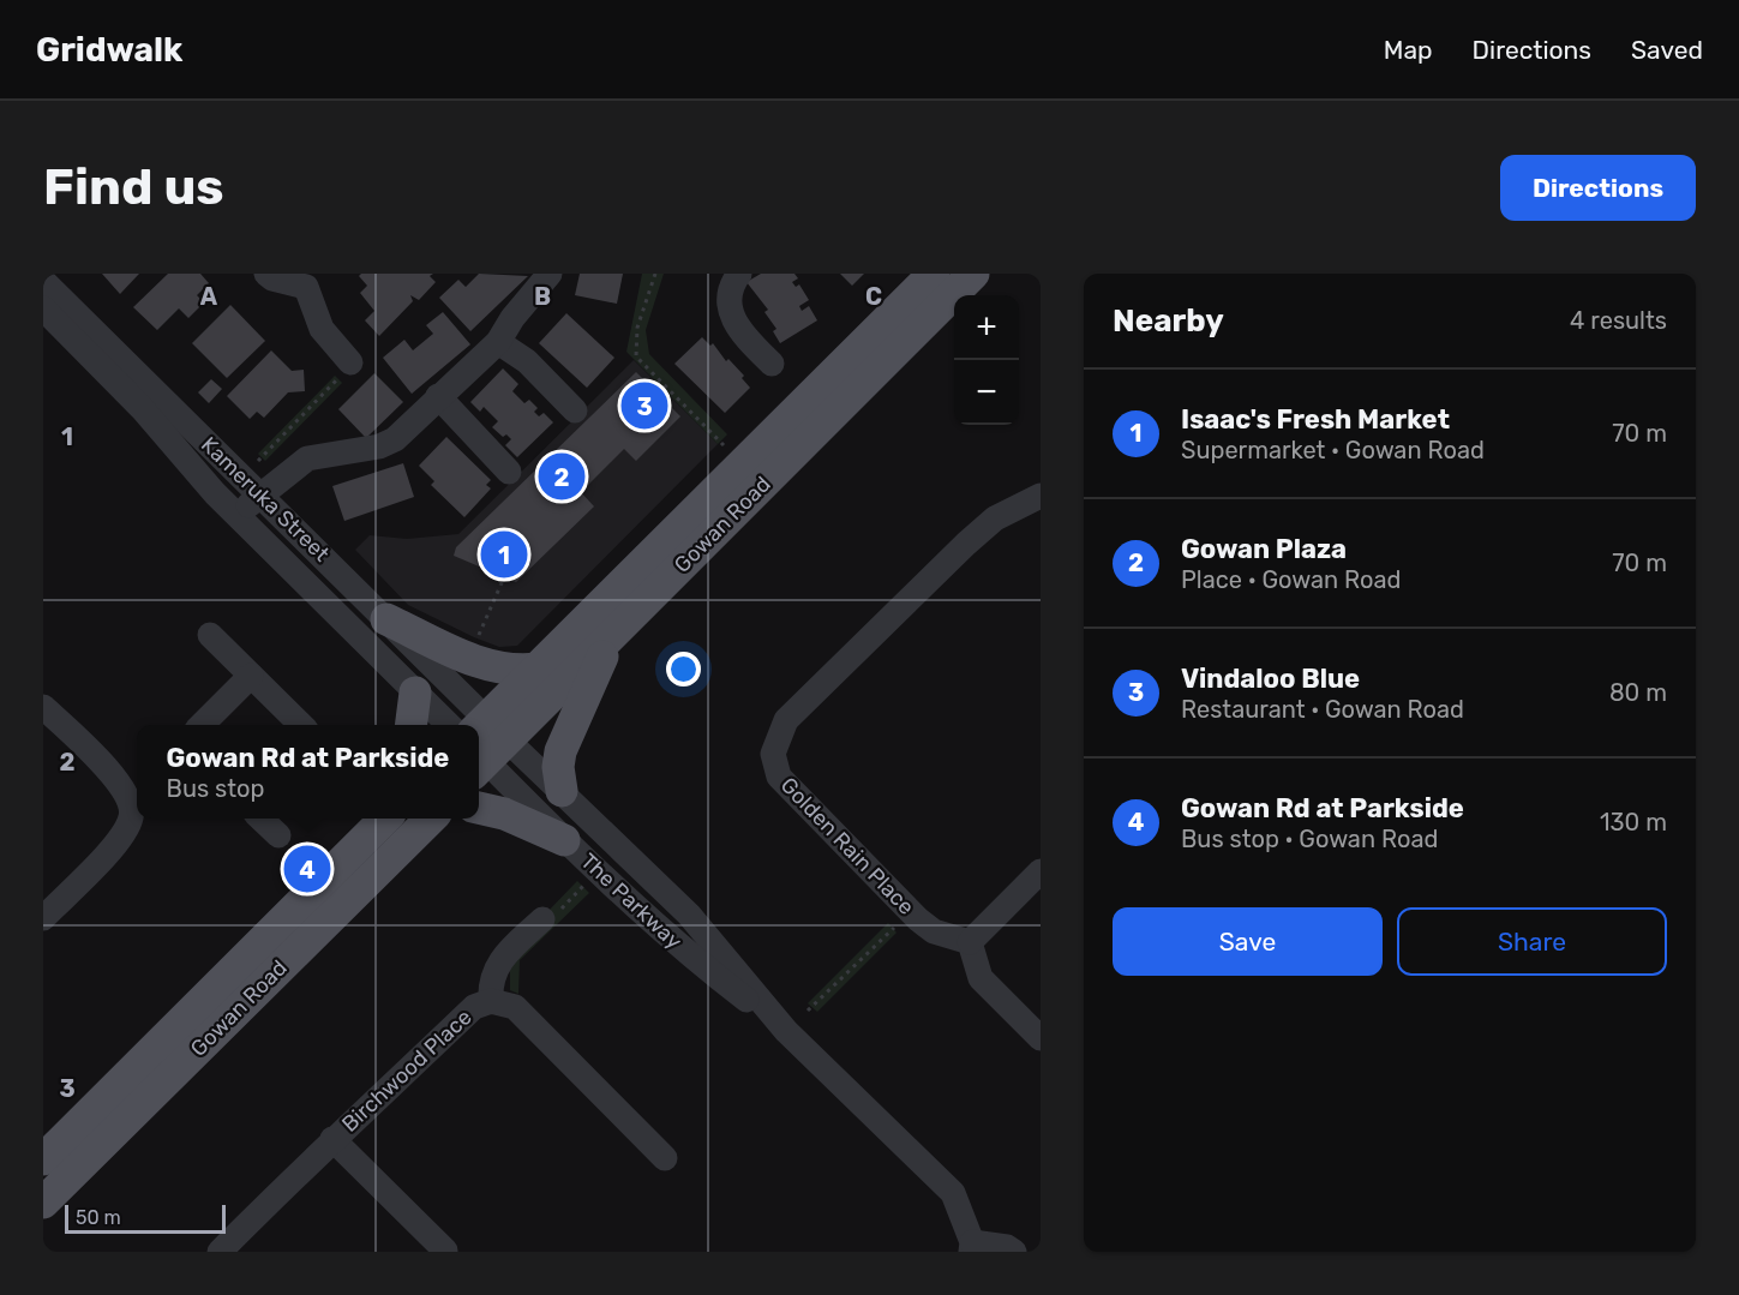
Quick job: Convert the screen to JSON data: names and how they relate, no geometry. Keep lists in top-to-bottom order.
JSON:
{
  "streets": {
    "main road": ["Gowan Road"],
    "street": [
      "Kameruka Street",
      "Golden Rain Place",
      "The Parkway",
      "Birchwood Place"
    ]
  },
  "crossings": [
    ["Gowan Road", "The Parkway"]
  ],
  "scale_bar": "50 m",
  "page": {
    "header": "Gridwalk",
    "nav": ["Map", "Directions", "Saved"],
    "buttons": [
      "Directions",
      ["Save", "Share"]
    ],
    "title": "Find us",
    "heading": ["Nearby", "4 results"],
    "map_buttons": ["+", "−"],
    "list": [
      {
        "mark": "1",
        "name": "Isaac's Fresh Market",
        "note": "Supermarket · Gowan Road",
        "value": "70 m"
      },
      {
        "mark": "2",
        "name": "Gowan Plaza",
        "note": "Place · Gowan Road",
        "value": "70 m"
      },
      {
        "mark": "3",
        "name": "Vindaloo Blue",
        "note": "Restaurant · Gowan Road",
        "value": "80 m"
      },
      {
        "mark": "4",
        "name": "Gowan Rd at Parkside",
        "note": "Bus stop · Gowan Road",
        "value": "130 m"
      }
    ],
    "pins": [
      "3",
      "2",
      "1",
      "4"
    ],
    "popup": ["Gowan Rd at Parkside", "Bus stop"],
    "scale": "50 m"
  },
  "grid": {
    "columns": ["A", "B", "C"],
    "rows": ["1", "2", "3"]
  }
}
